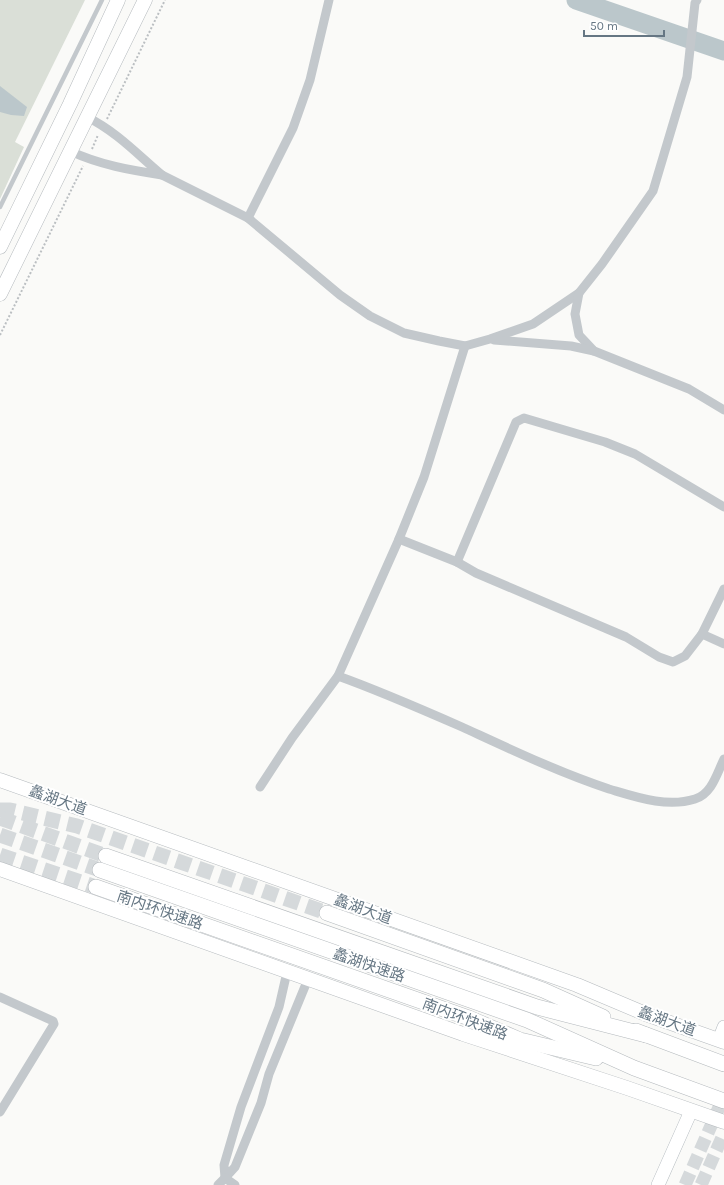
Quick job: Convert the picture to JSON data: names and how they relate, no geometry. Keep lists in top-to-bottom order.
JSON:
{
  "streets": {
    "highway": ["南内环快速路", "蠡湖快速路"],
    "main road": ["蠡湖大道"]
  },
  "crossings": [
    ["南内环快速路", "蠡湖快速路"]
  ],
  "scale_bar": "50 m"
}
